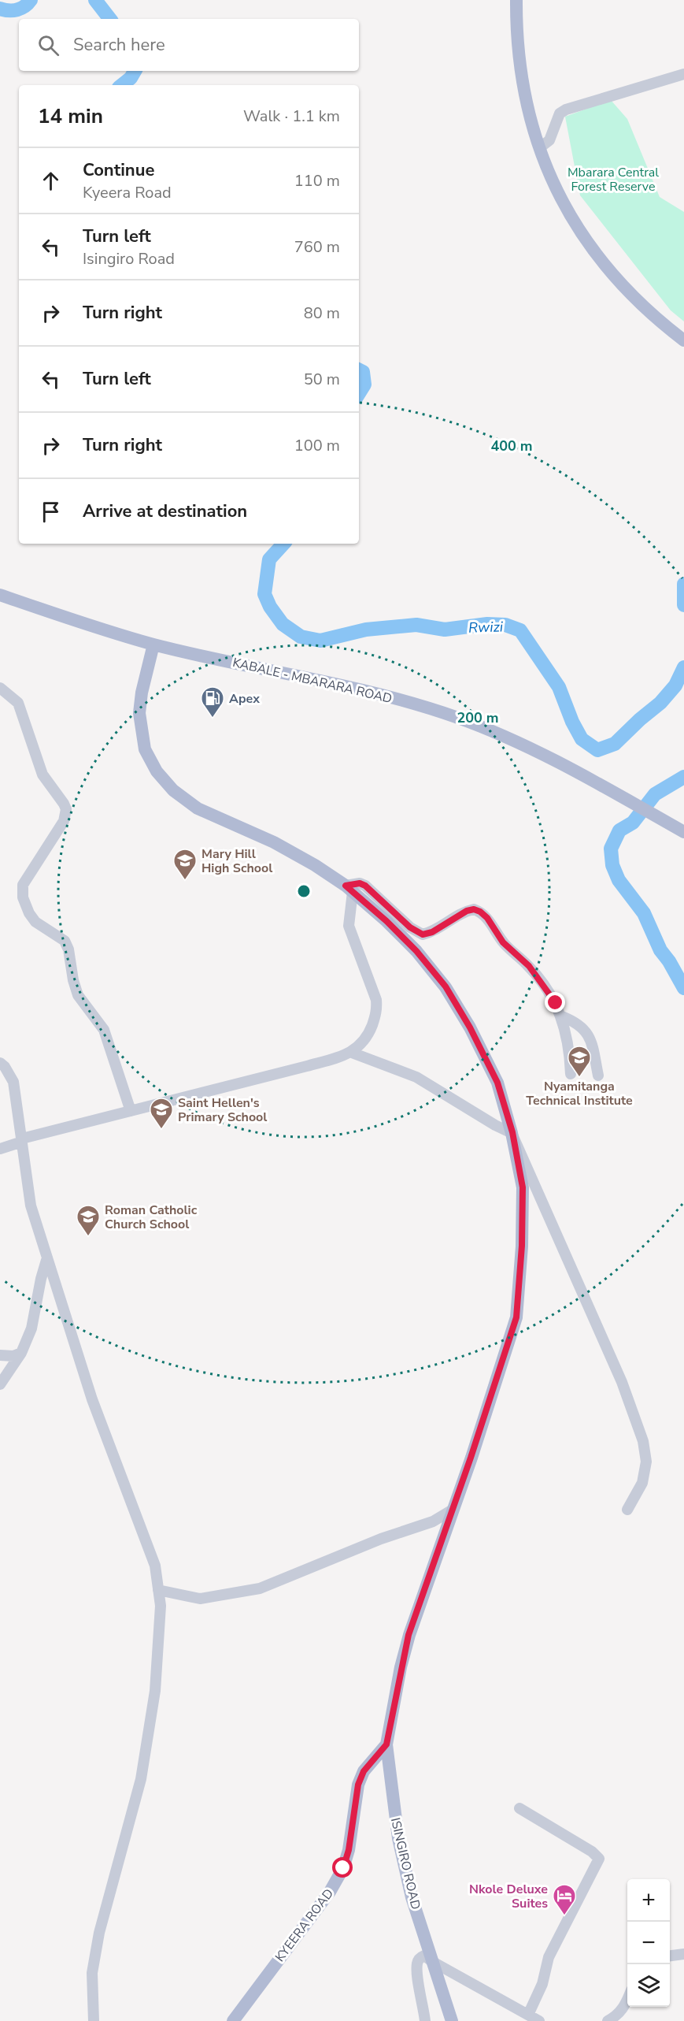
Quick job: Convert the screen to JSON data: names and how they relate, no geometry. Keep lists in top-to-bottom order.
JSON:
{
  "streets": {
    "main road": ["KABALE - MBARARA ROAD", "ISINGIRO ROAD", "KYEERA ROAD"]
  },
  "crossings": [
    ["KABALE - MBARARA ROAD", "ISINGIRO ROAD"],
    ["ISINGIRO ROAD", "KYEERA ROAD"]
  ],
  "water": ["Rwizi"],
  "parks": ["Mbarara Central Forest Reserve"],
  "places": {
    "fuel station": ["Apex"],
    "school or university": [
      "Mary Hill High School",
      "Nyamitanga Technical Institute",
      "Saint Hellen's Primary School",
      "Roman Catholic Church School"
    ],
    "hotel": ["Nkole Deluxe Suites"]
  },
  "page": {
    "search": "Search here",
    "heading": ["14 min", "Walk · 1.1 km"],
    "list": [
      ["Continue", "Kyeera Road", "110 m"],
      ["Turn left", "Isingiro Road", "760 m"],
      ["Turn right", "80 m"],
      ["Turn left", "50 m"],
      ["Turn right", "100 m"],
      "Arrive at destination"
    ],
    "map_buttons": ["+", "−"]
  },
  "rings": ["400 m", "200 m"]
}
